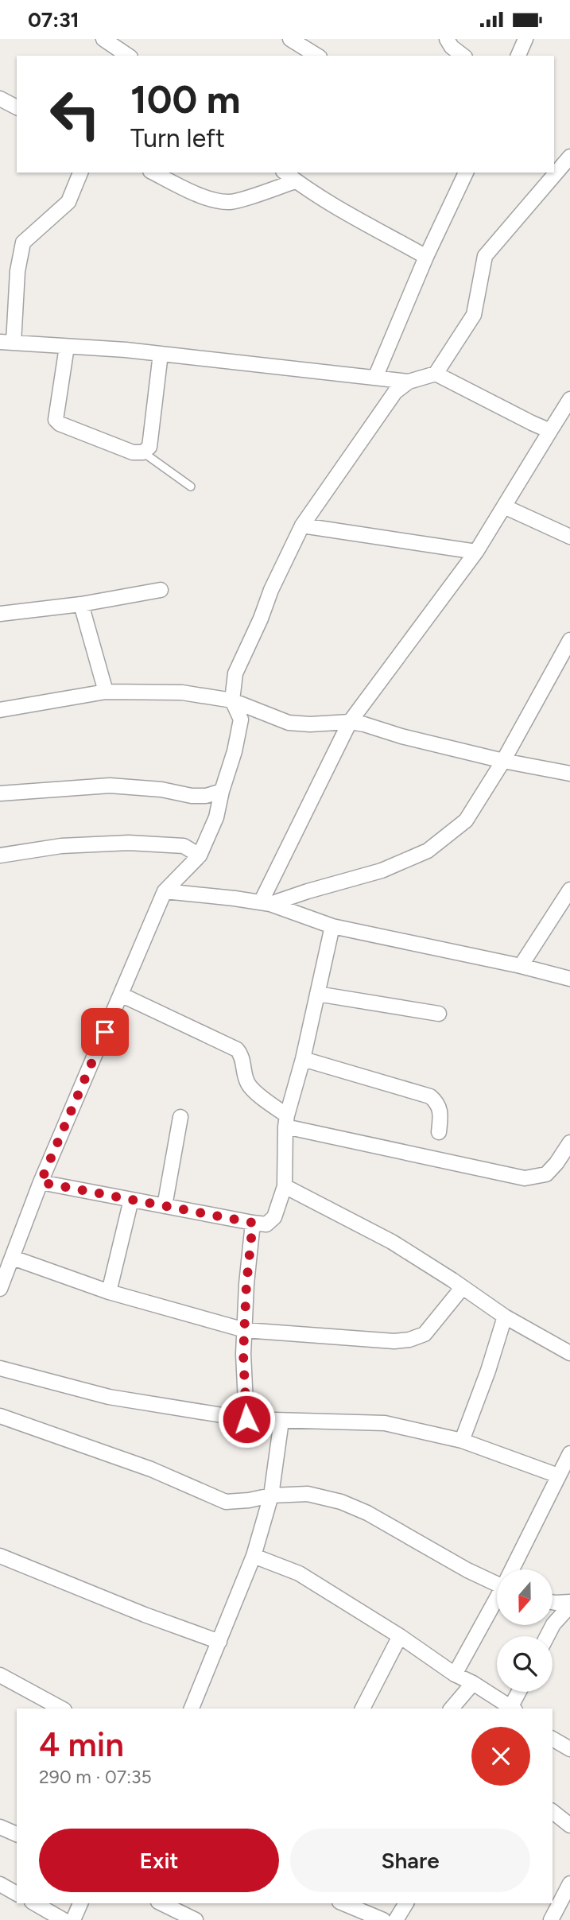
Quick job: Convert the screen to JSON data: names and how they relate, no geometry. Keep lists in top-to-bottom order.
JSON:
{
  "north": "bottom",
  "page": {
    "status": "07:31",
    "turn": ["100 m", "Turn left"],
    "heading": ["4 min", "290 m · 07:35"],
    "buttons": ["Exit", "Share"]
  }
}
